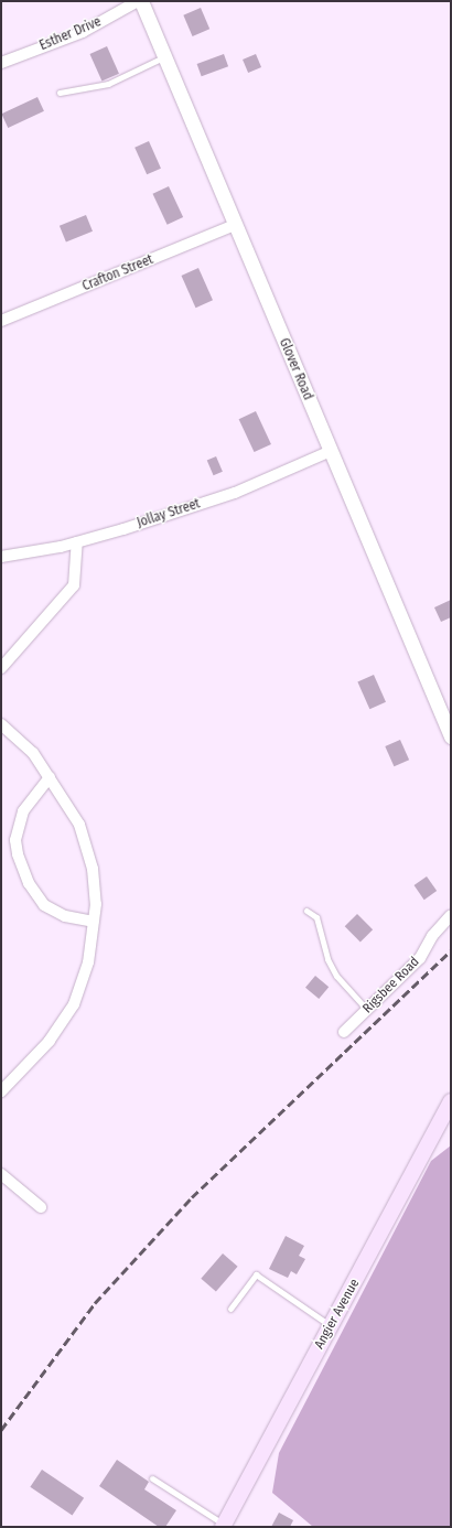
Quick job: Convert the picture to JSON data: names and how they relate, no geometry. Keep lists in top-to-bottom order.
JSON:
{
  "streets": {
    "main road": ["Angier Avenue"],
    "street": [
      "Esther Drive",
      "Crafton Street",
      "Glover Road",
      "Jollay Street",
      "Rigsbee Road"
    ]
  },
  "crossings": [
    ["Crafton Street", "Glover Road"],
    ["Glover Road", "Jollay Street"]
  ]
}
